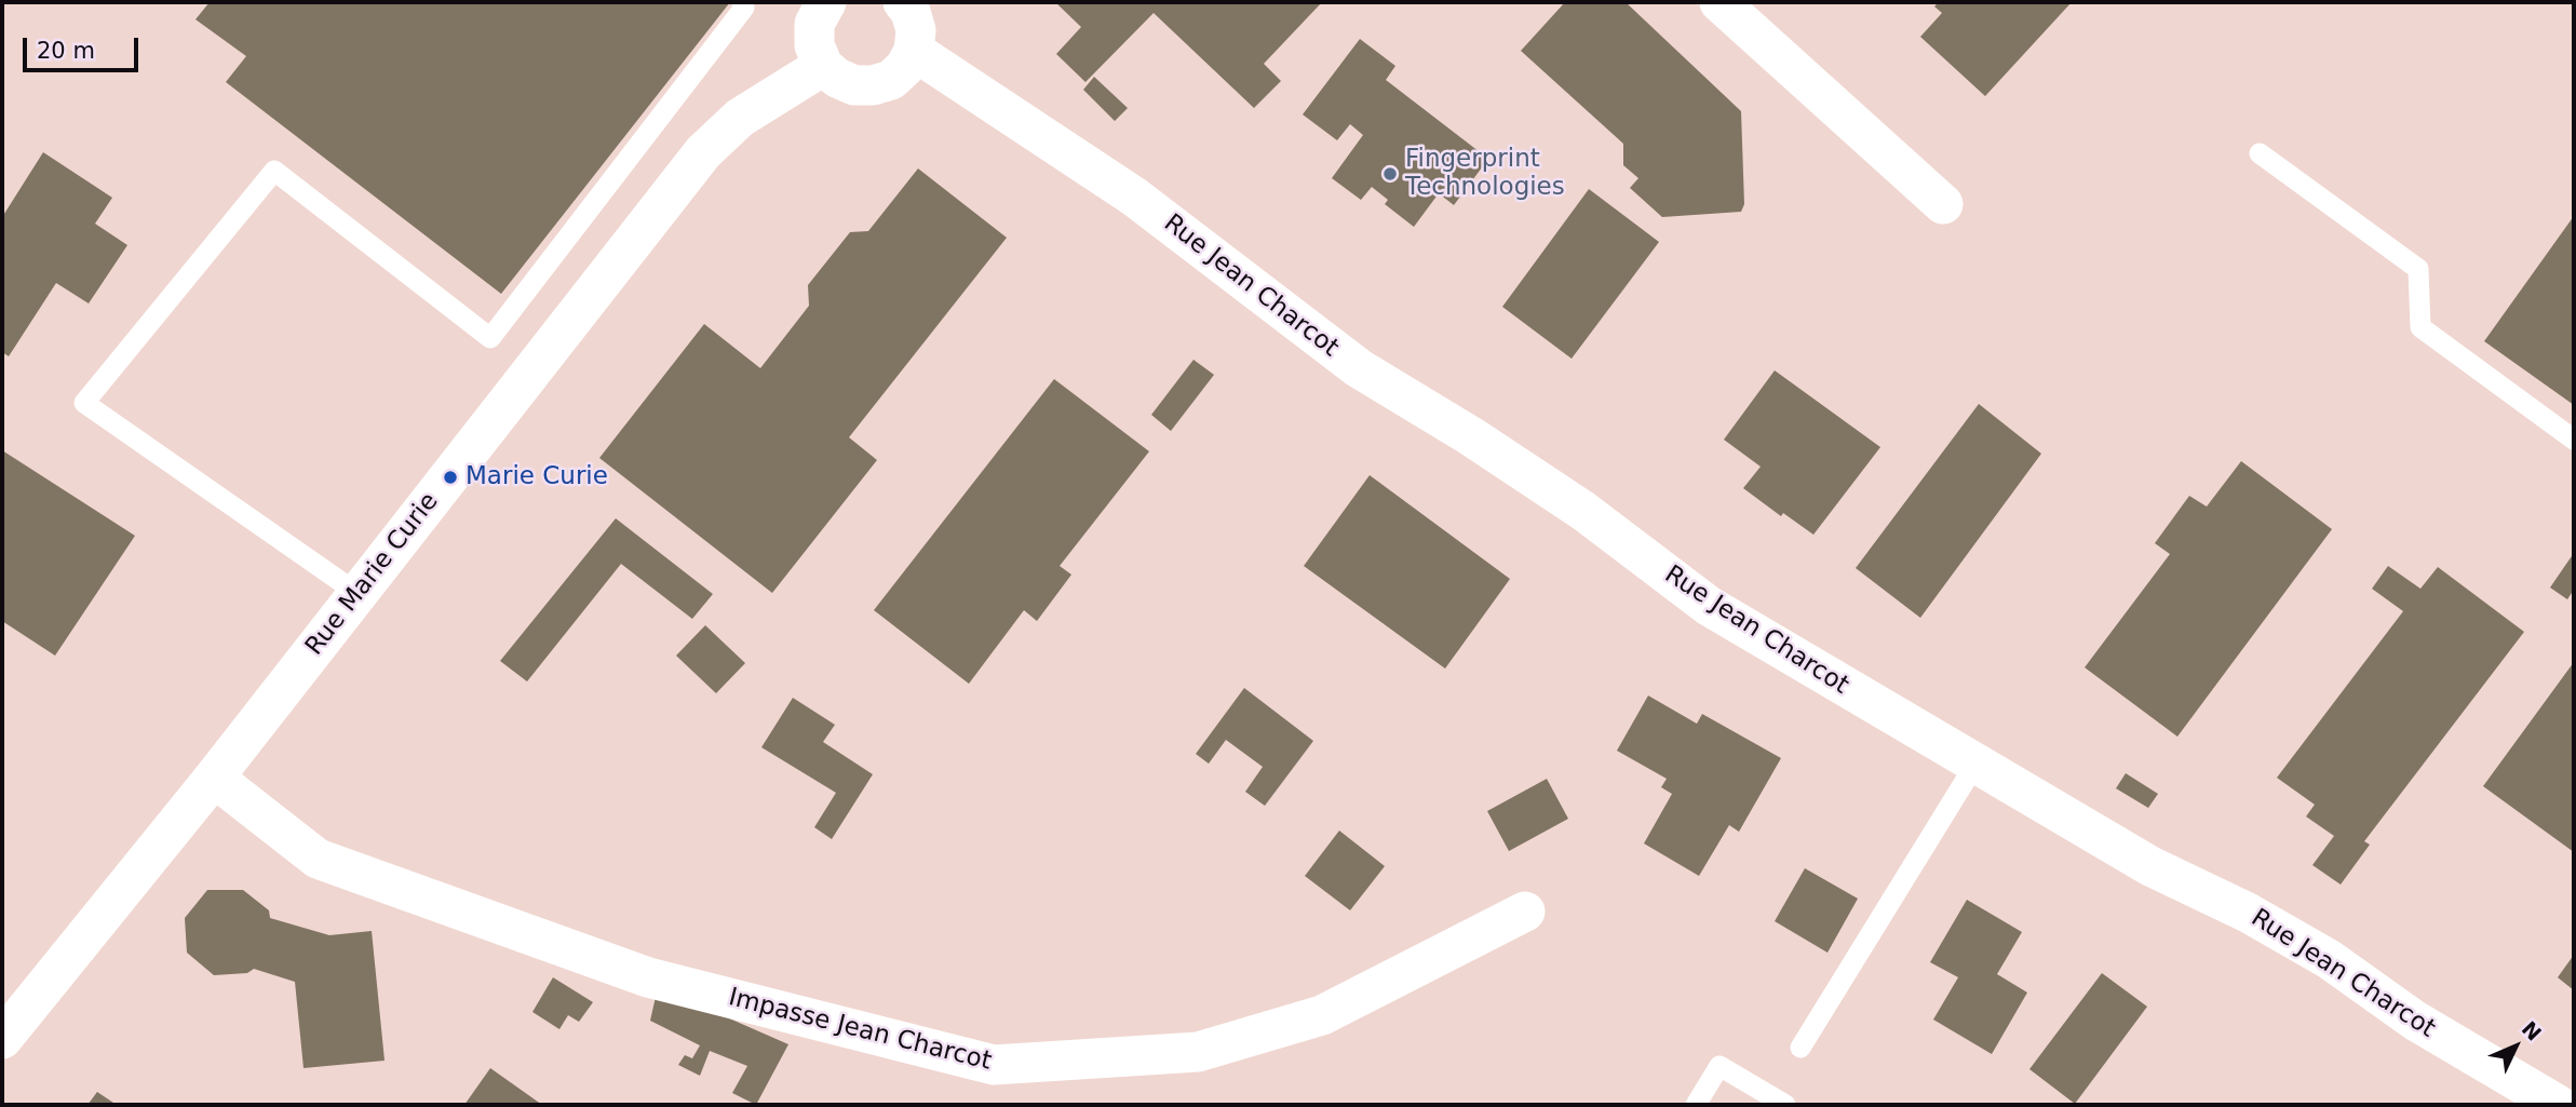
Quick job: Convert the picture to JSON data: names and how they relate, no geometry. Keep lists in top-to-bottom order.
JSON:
{
  "streets": {
    "street": ["Rue Jean Charcot", "Rue Marie Curie", "Impasse Jean Charcot"]
  },
  "crossings": [
    ["Rue Marie Curie", "Impasse Jean Charcot"]
  ],
  "places": ["Fingerprint Technologies", "Marie Curie"],
  "scale_bar": "20 m",
  "north": "top right"
}
